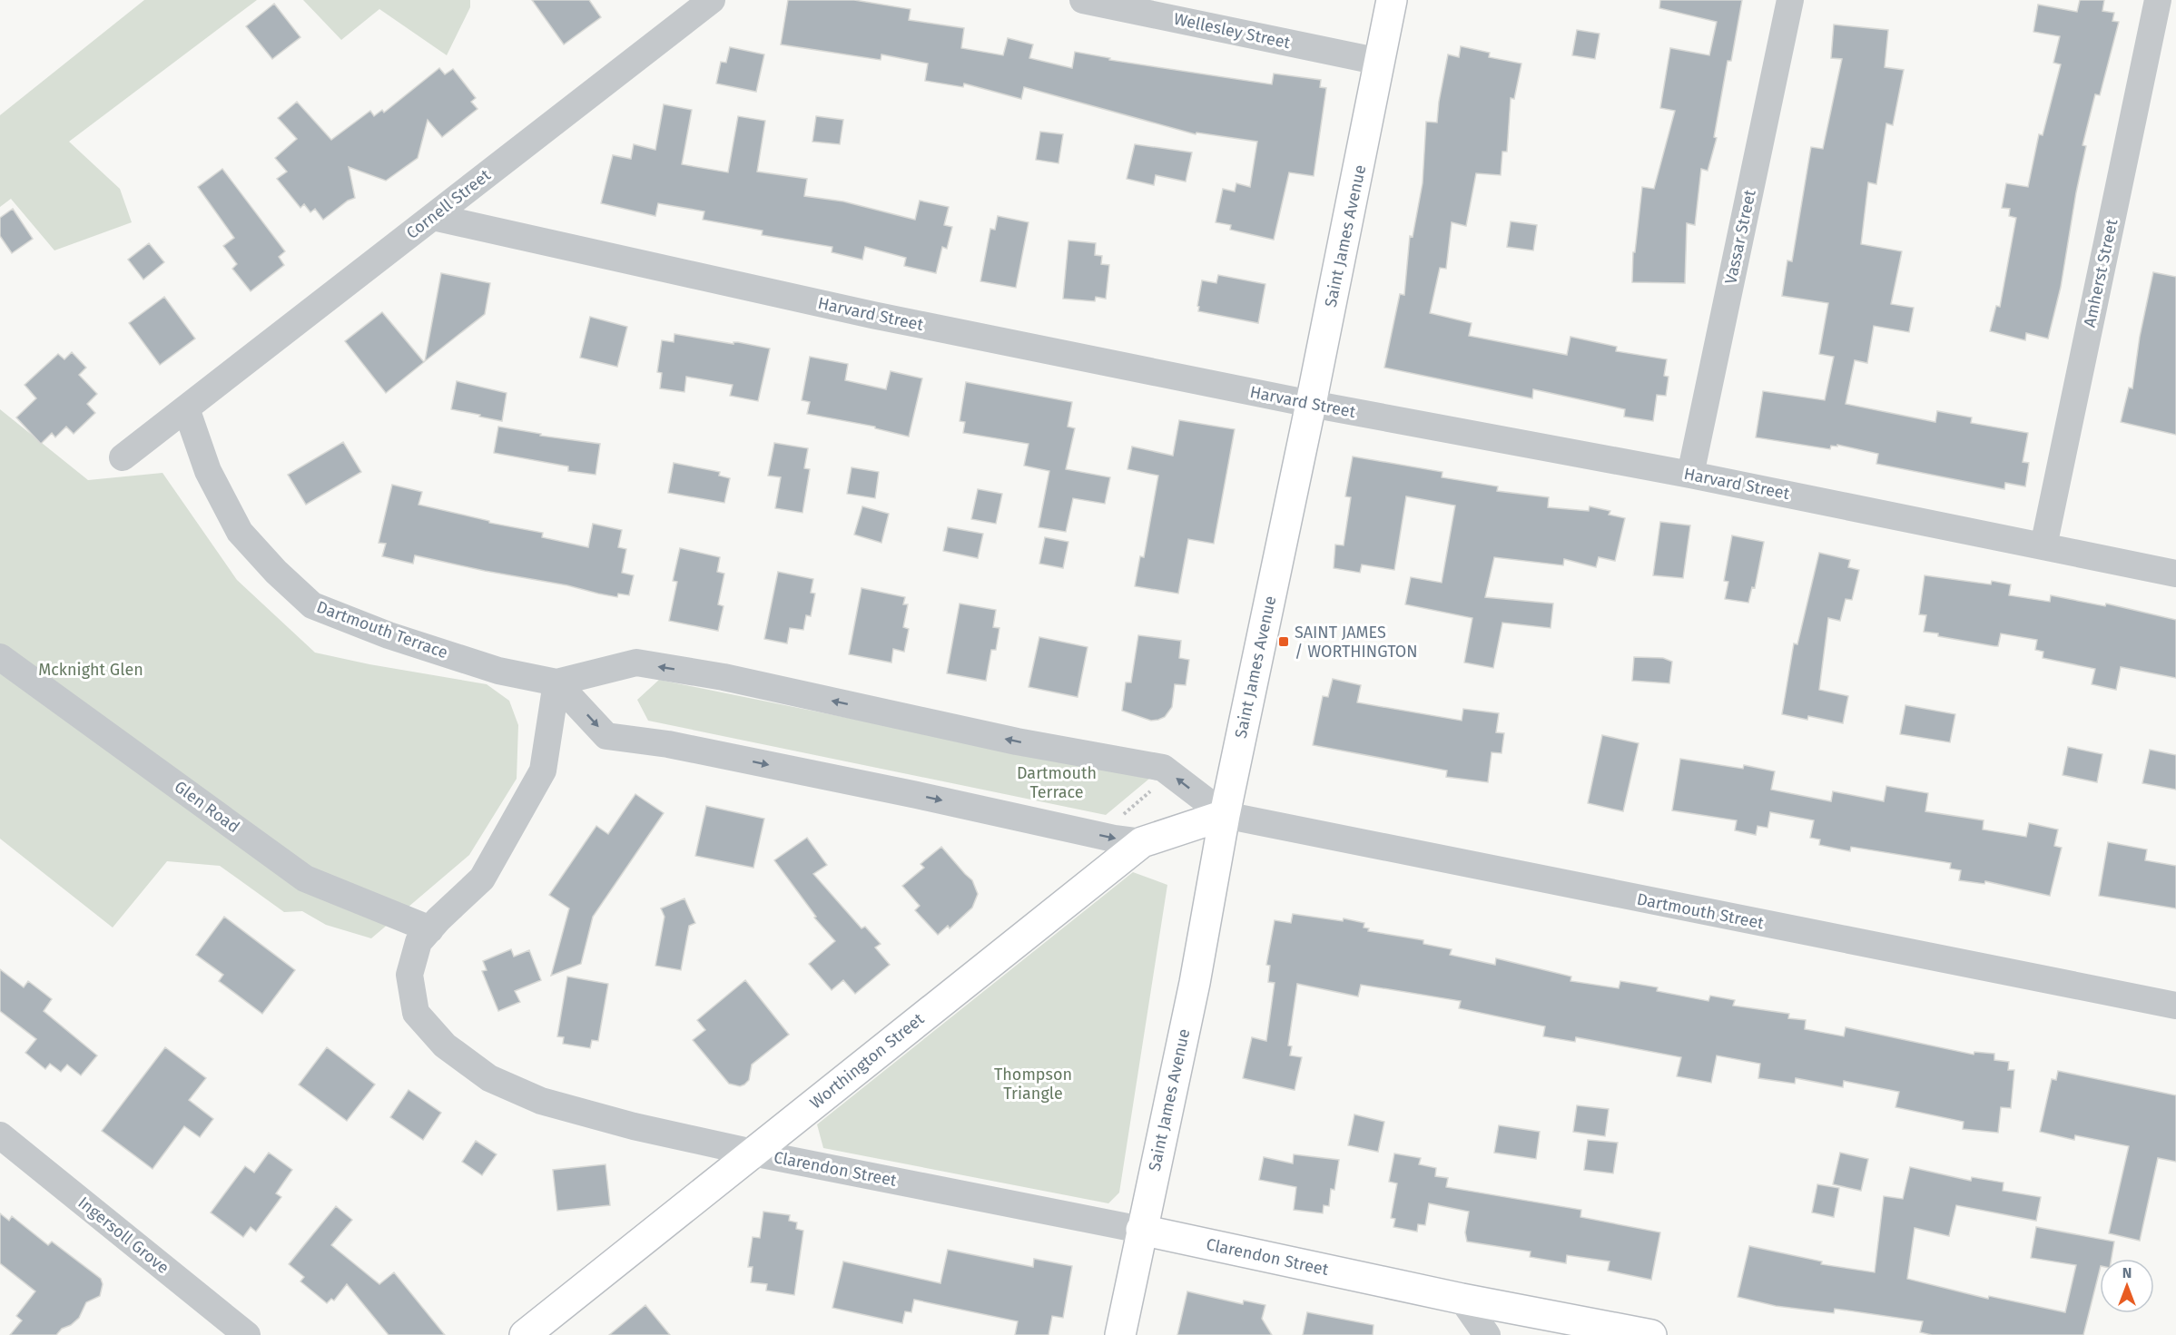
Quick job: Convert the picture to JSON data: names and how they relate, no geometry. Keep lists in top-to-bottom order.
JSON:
{
  "streets": {
    "main road": ["Saint James Avenue", "Worthington Street", "Clarendon Street"],
    "street": [
      "Wellesley Street",
      "Cornell Street",
      "Vassar Street",
      "Amherst Street",
      "Harvard Street",
      "Dartmouth Terrace",
      "Glen Road",
      "Dartmouth Street",
      "Ingersoll Grove"
    ]
  },
  "crossings": [
    ["Wellesley Street", "Saint James Avenue"],
    ["Cornell Street", "Harvard Street"],
    ["Cornell Street", "Dartmouth Terrace"],
    ["Saint James Avenue", "Harvard Street"],
    ["Saint James Avenue", "Dartmouth Terrace"],
    ["Saint James Avenue", "Dartmouth Street"],
    ["Saint James Avenue", "Worthington Street"],
    ["Saint James Avenue", "Clarendon Street"],
    ["Vassar Street", "Harvard Street"],
    ["Amherst Street", "Harvard Street"],
    ["Dartmouth Terrace", "Dartmouth Street"],
    ["Dartmouth Terrace", "Worthington Street"],
    ["Dartmouth Terrace", "Clarendon Street"],
    ["Glen Road", "Clarendon Street"],
    ["Dartmouth Street", "Worthington Street"],
    ["Worthington Street", "Clarendon Street"]
  ],
  "parks": ["Mcknight Glen", "Dartmouth Terrace", "Thompson Triangle"],
  "places": {
    "transit": ["SAINT JAMES / WORTHINGTON"]
  },
  "north": "top"
}
